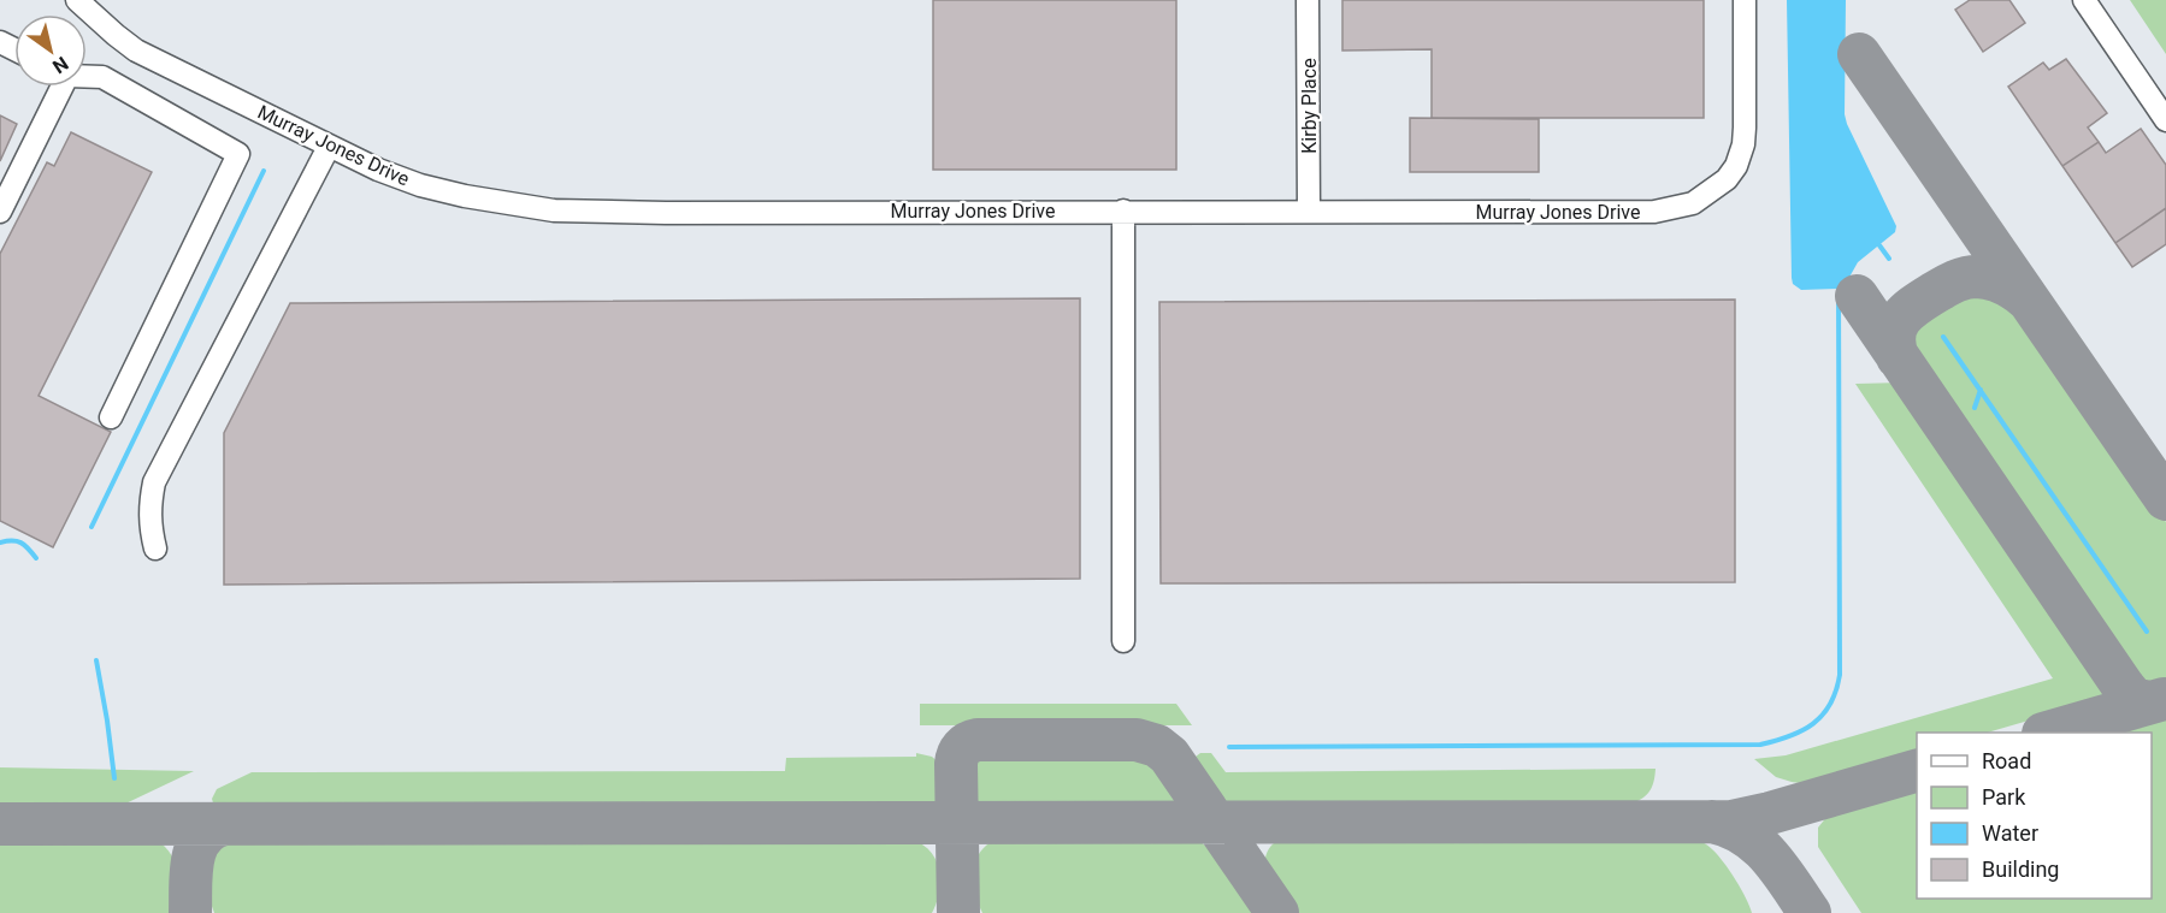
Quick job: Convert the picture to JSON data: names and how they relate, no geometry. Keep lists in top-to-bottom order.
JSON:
{
  "streets": {
    "street": ["Kirby Place", "Murray Jones Drive"]
  },
  "crossings": [
    ["Kirby Place", "Murray Jones Drive"]
  ],
  "legend": [
    "Road",
    "Park",
    "Water",
    "Building"
  ],
  "north": "bottom right"
}
